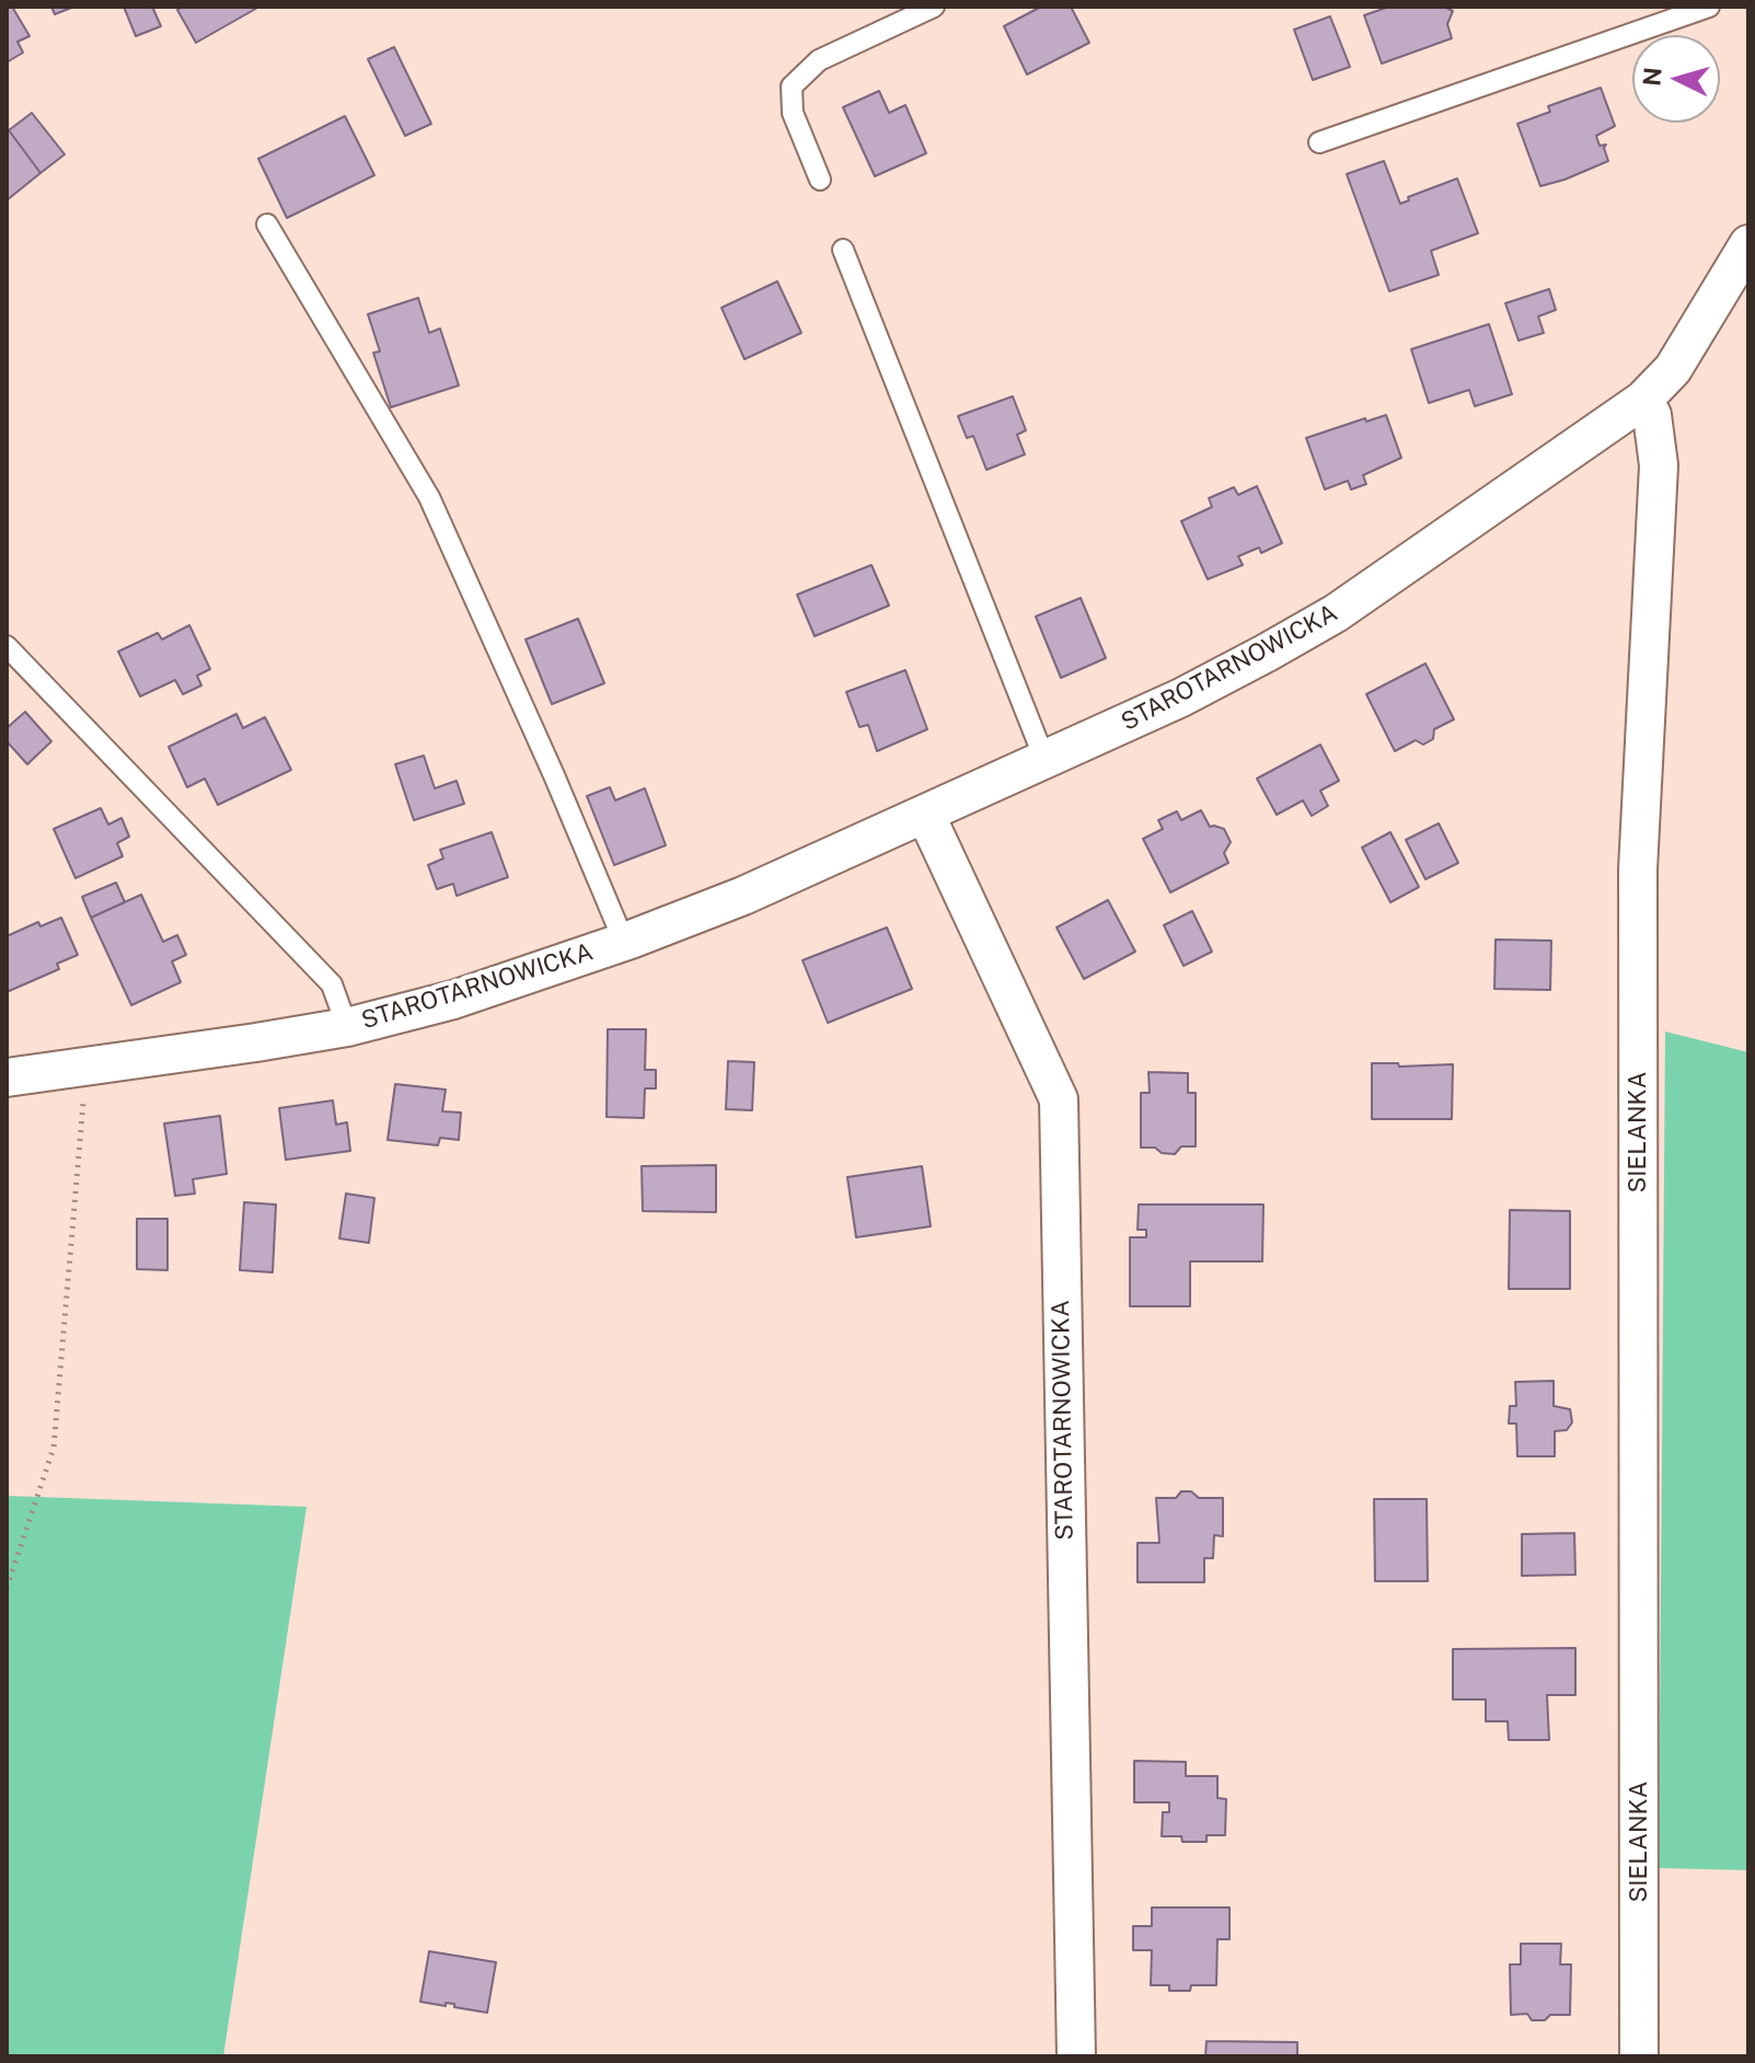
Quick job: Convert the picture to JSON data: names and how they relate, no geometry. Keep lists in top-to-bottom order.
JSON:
{
  "streets": {
    "street": ["STAROTARNOWICKA", "SIELANKA"]
  },
  "crossings": [
    ["STAROTARNOWICKA", "SIELANKA"]
  ],
  "north": "left"
}
